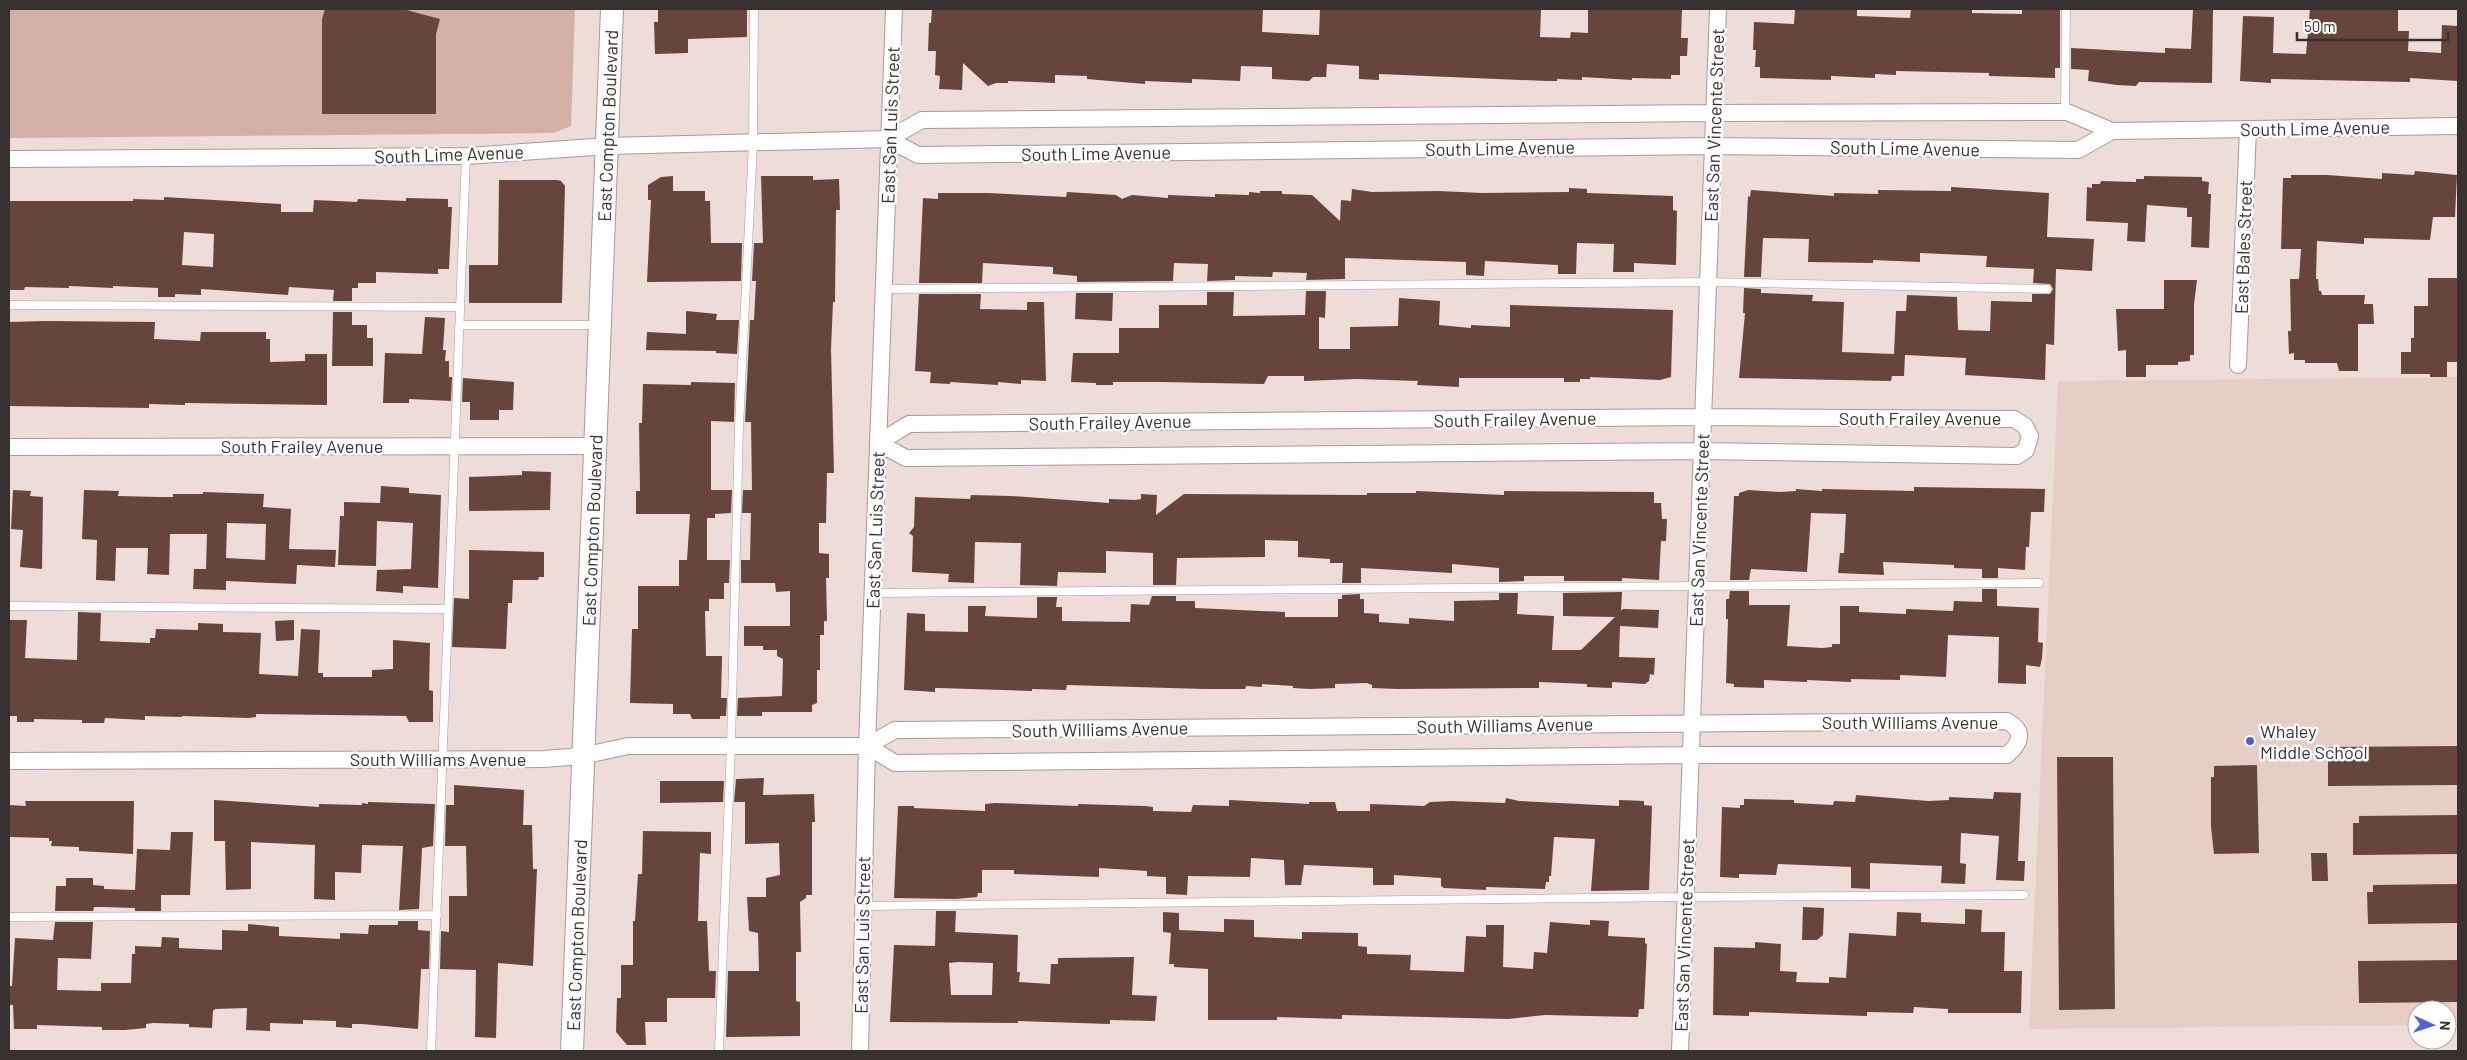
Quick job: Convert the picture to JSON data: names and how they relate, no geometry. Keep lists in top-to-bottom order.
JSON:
{
  "streets": {
    "main road": ["East Compton Boulevard"],
    "street": [
      "East San Luis Street",
      "East San Vincente Street",
      "South Lime Avenue",
      "East Bales Street",
      "South Frailey Avenue",
      "South Williams Avenue"
    ]
  },
  "crossings": [
    ["East Compton Boulevard", "South Lime Avenue"],
    ["East Compton Boulevard", "South Frailey Avenue"],
    ["East Compton Boulevard", "South Williams Avenue"],
    ["East San Luis Street", "South Lime Avenue"],
    ["East San Luis Street", "South Frailey Avenue"],
    ["East San Luis Street", "South Williams Avenue"],
    ["East San Vincente Street", "South Lime Avenue"],
    ["East San Vincente Street", "South Frailey Avenue"],
    ["East San Vincente Street", "South Williams Avenue"],
    ["South Lime Avenue", "East Bales Street"]
  ],
  "places": ["Whaley Middle School"],
  "scale_bar": "50 m",
  "north": "right"
}
